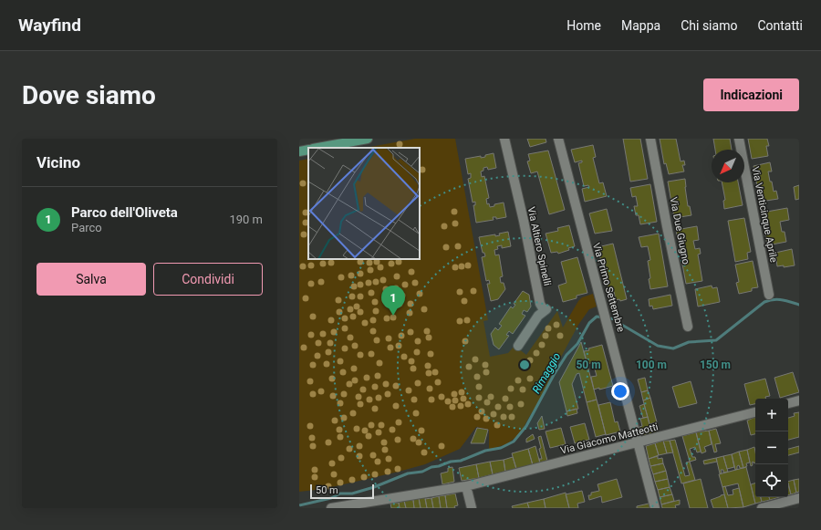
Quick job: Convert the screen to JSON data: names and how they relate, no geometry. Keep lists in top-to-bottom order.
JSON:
{
  "streets": {
    "street": [
      "Via Venticinque Aprile",
      "Via Due Giugno",
      "Via Altiero Spinelli",
      "Via Primo Settembre",
      "Via Giacomo Matteotti"
    ]
  },
  "crossings": [
    ["Via Primo Settembre", "Via Giacomo Matteotti"]
  ],
  "water": ["Rimaggio"],
  "scale_bar": "50 m",
  "north": "bottom left",
  "page": {
    "header": "Wayfind",
    "nav": [
      "Home",
      "Mappa",
      "Chi siamo",
      "Contatti"
    ],
    "buttons": [
      "Indicazioni",
      ["Salva", "Condividi"]
    ],
    "title": "Dove siamo",
    "heading": "Vicino",
    "list": [
      {
        "mark": "1",
        "name": "Parco dell'Oliveta",
        "note": "Parco",
        "value": "190 m"
      }
    ],
    "pins": "1",
    "map_buttons": ["+", "−"],
    "scale": "50 m"
  },
  "rings": ["50 m", "100 m", "150 m"]
}
